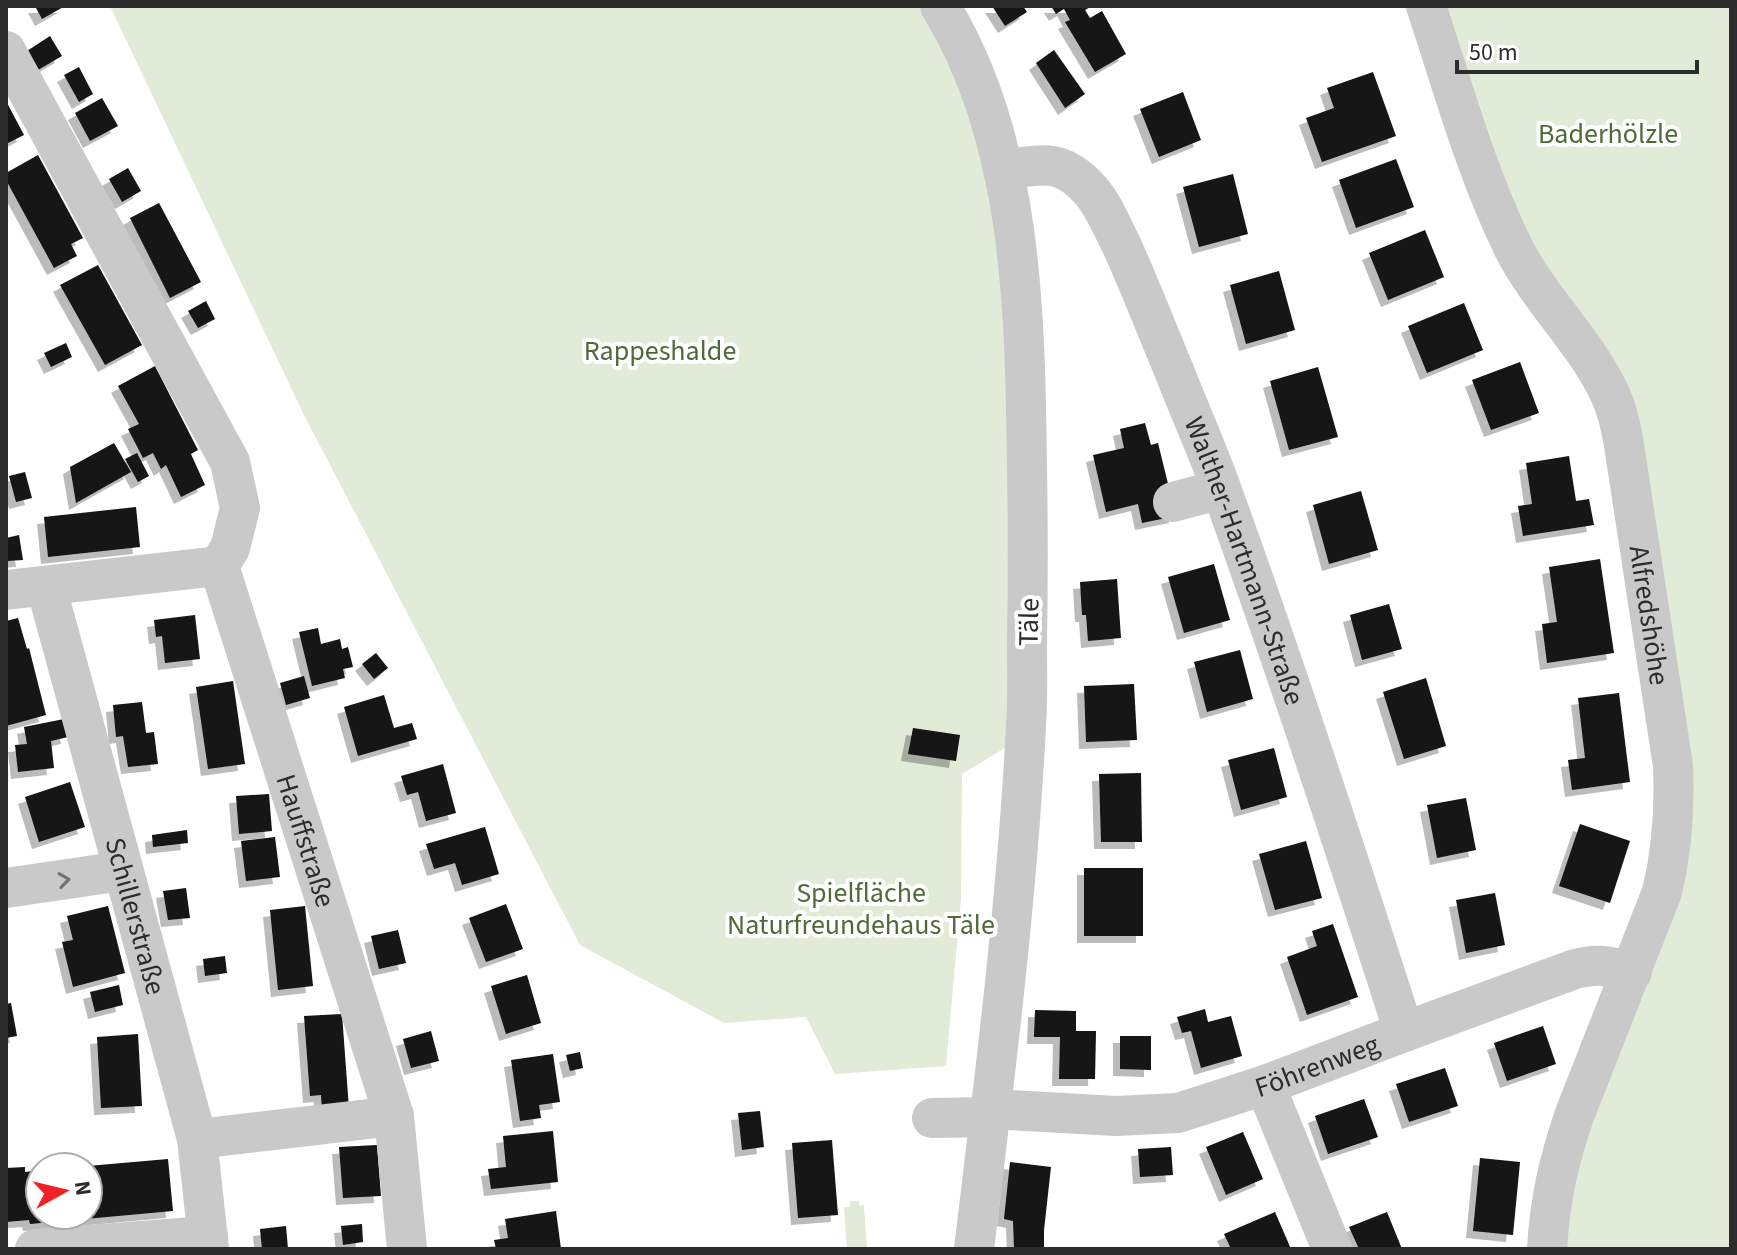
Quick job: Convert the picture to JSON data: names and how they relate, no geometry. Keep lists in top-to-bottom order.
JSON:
{
  "streets": {
    "street": [
      "Walther-Hartmann-Straße",
      "Alfredshöhe",
      "Täle",
      "Hauffstraße",
      "Schillerstraße",
      "Föhrenweg"
    ]
  },
  "crossings": [
    ["Walther-Hartmann-Straße", "Täle"],
    ["Walther-Hartmann-Straße", "Föhrenweg"],
    ["Alfredshöhe", "Föhrenweg"],
    ["Täle", "Föhrenweg"]
  ],
  "parks": ["Baderhölzle", "Rappeshalde", "Spielfläche Naturfreundehaus Täle"],
  "scale_bar": "50 m",
  "north": "right"
}
